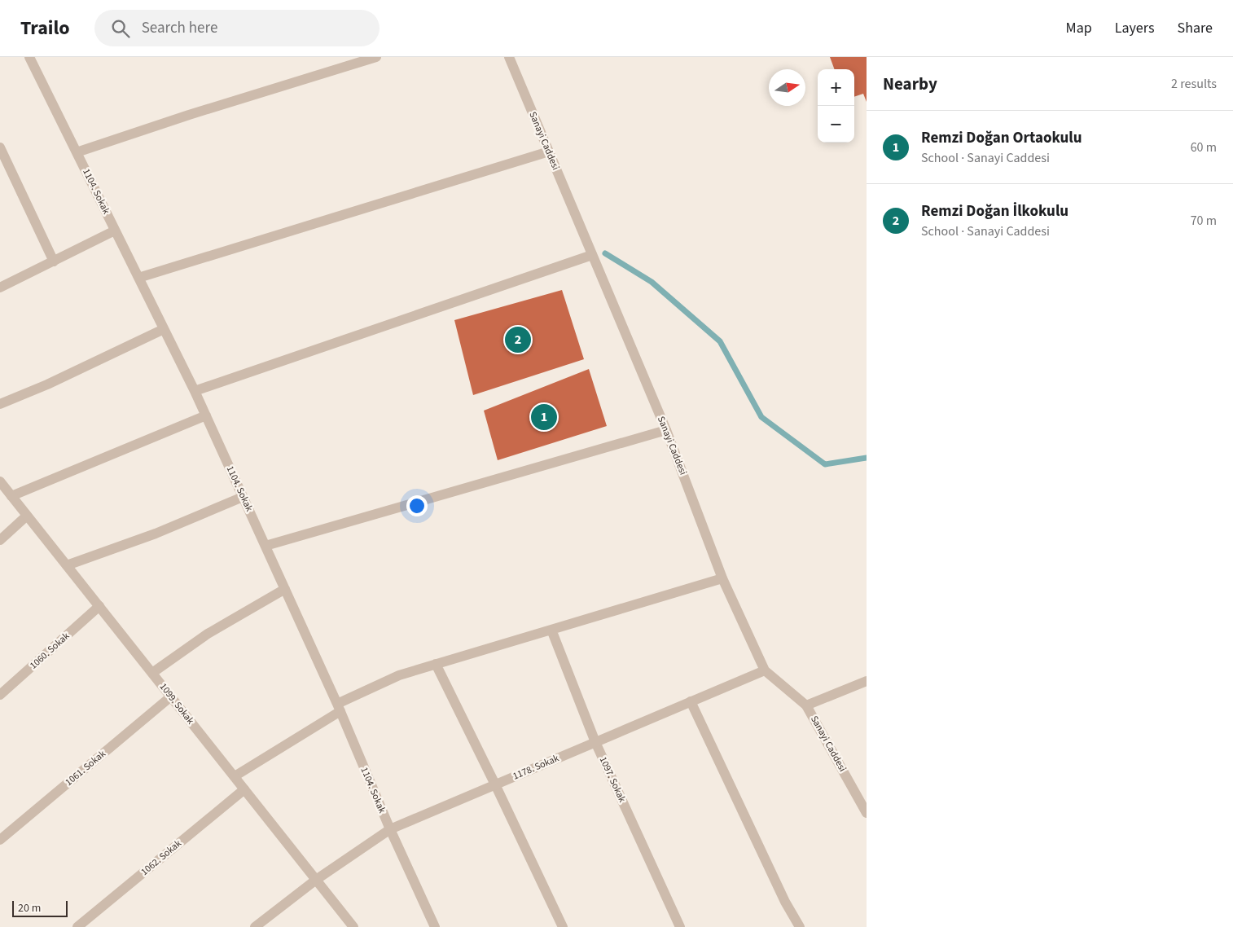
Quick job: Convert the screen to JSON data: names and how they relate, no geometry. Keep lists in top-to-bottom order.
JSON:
{
  "streets": {
    "street": [
      "Sanayi Caddesi",
      "1104. Sokak",
      "1060. Sokak",
      "1099. Sokak",
      "1178. Sokak",
      "1061. Sokak",
      "1097. Sokak",
      "1062. Sokak"
    ]
  },
  "crossings": [
    ["Sanayi Caddesi", "1178. Sokak"],
    ["1104. Sokak", "1178. Sokak"],
    ["1060. Sokak", "1099. Sokak"],
    ["1099. Sokak", "1178. Sokak"],
    ["1099. Sokak", "1061. Sokak"],
    ["1099. Sokak", "1062. Sokak"],
    ["1178. Sokak", "1097. Sokak"]
  ],
  "scale_bar": "20 m",
  "north": "right",
  "page": {
    "header": "Trailo",
    "search": "Search here",
    "nav": ["Map", "Layers", "Share"],
    "heading": ["Nearby", "2 results"],
    "map_buttons": ["+", "−"],
    "list": [
      {
        "mark": "1",
        "name": "Remzi Doğan Ortaokulu",
        "note": "School · Sanayi Caddesi",
        "value": "60 m"
      },
      {
        "mark": "2",
        "name": "Remzi Doğan İlkokulu",
        "note": "School · Sanayi Caddesi",
        "value": "70 m"
      }
    ],
    "pins": ["2", "1"],
    "scale": "20 m"
  }
}
